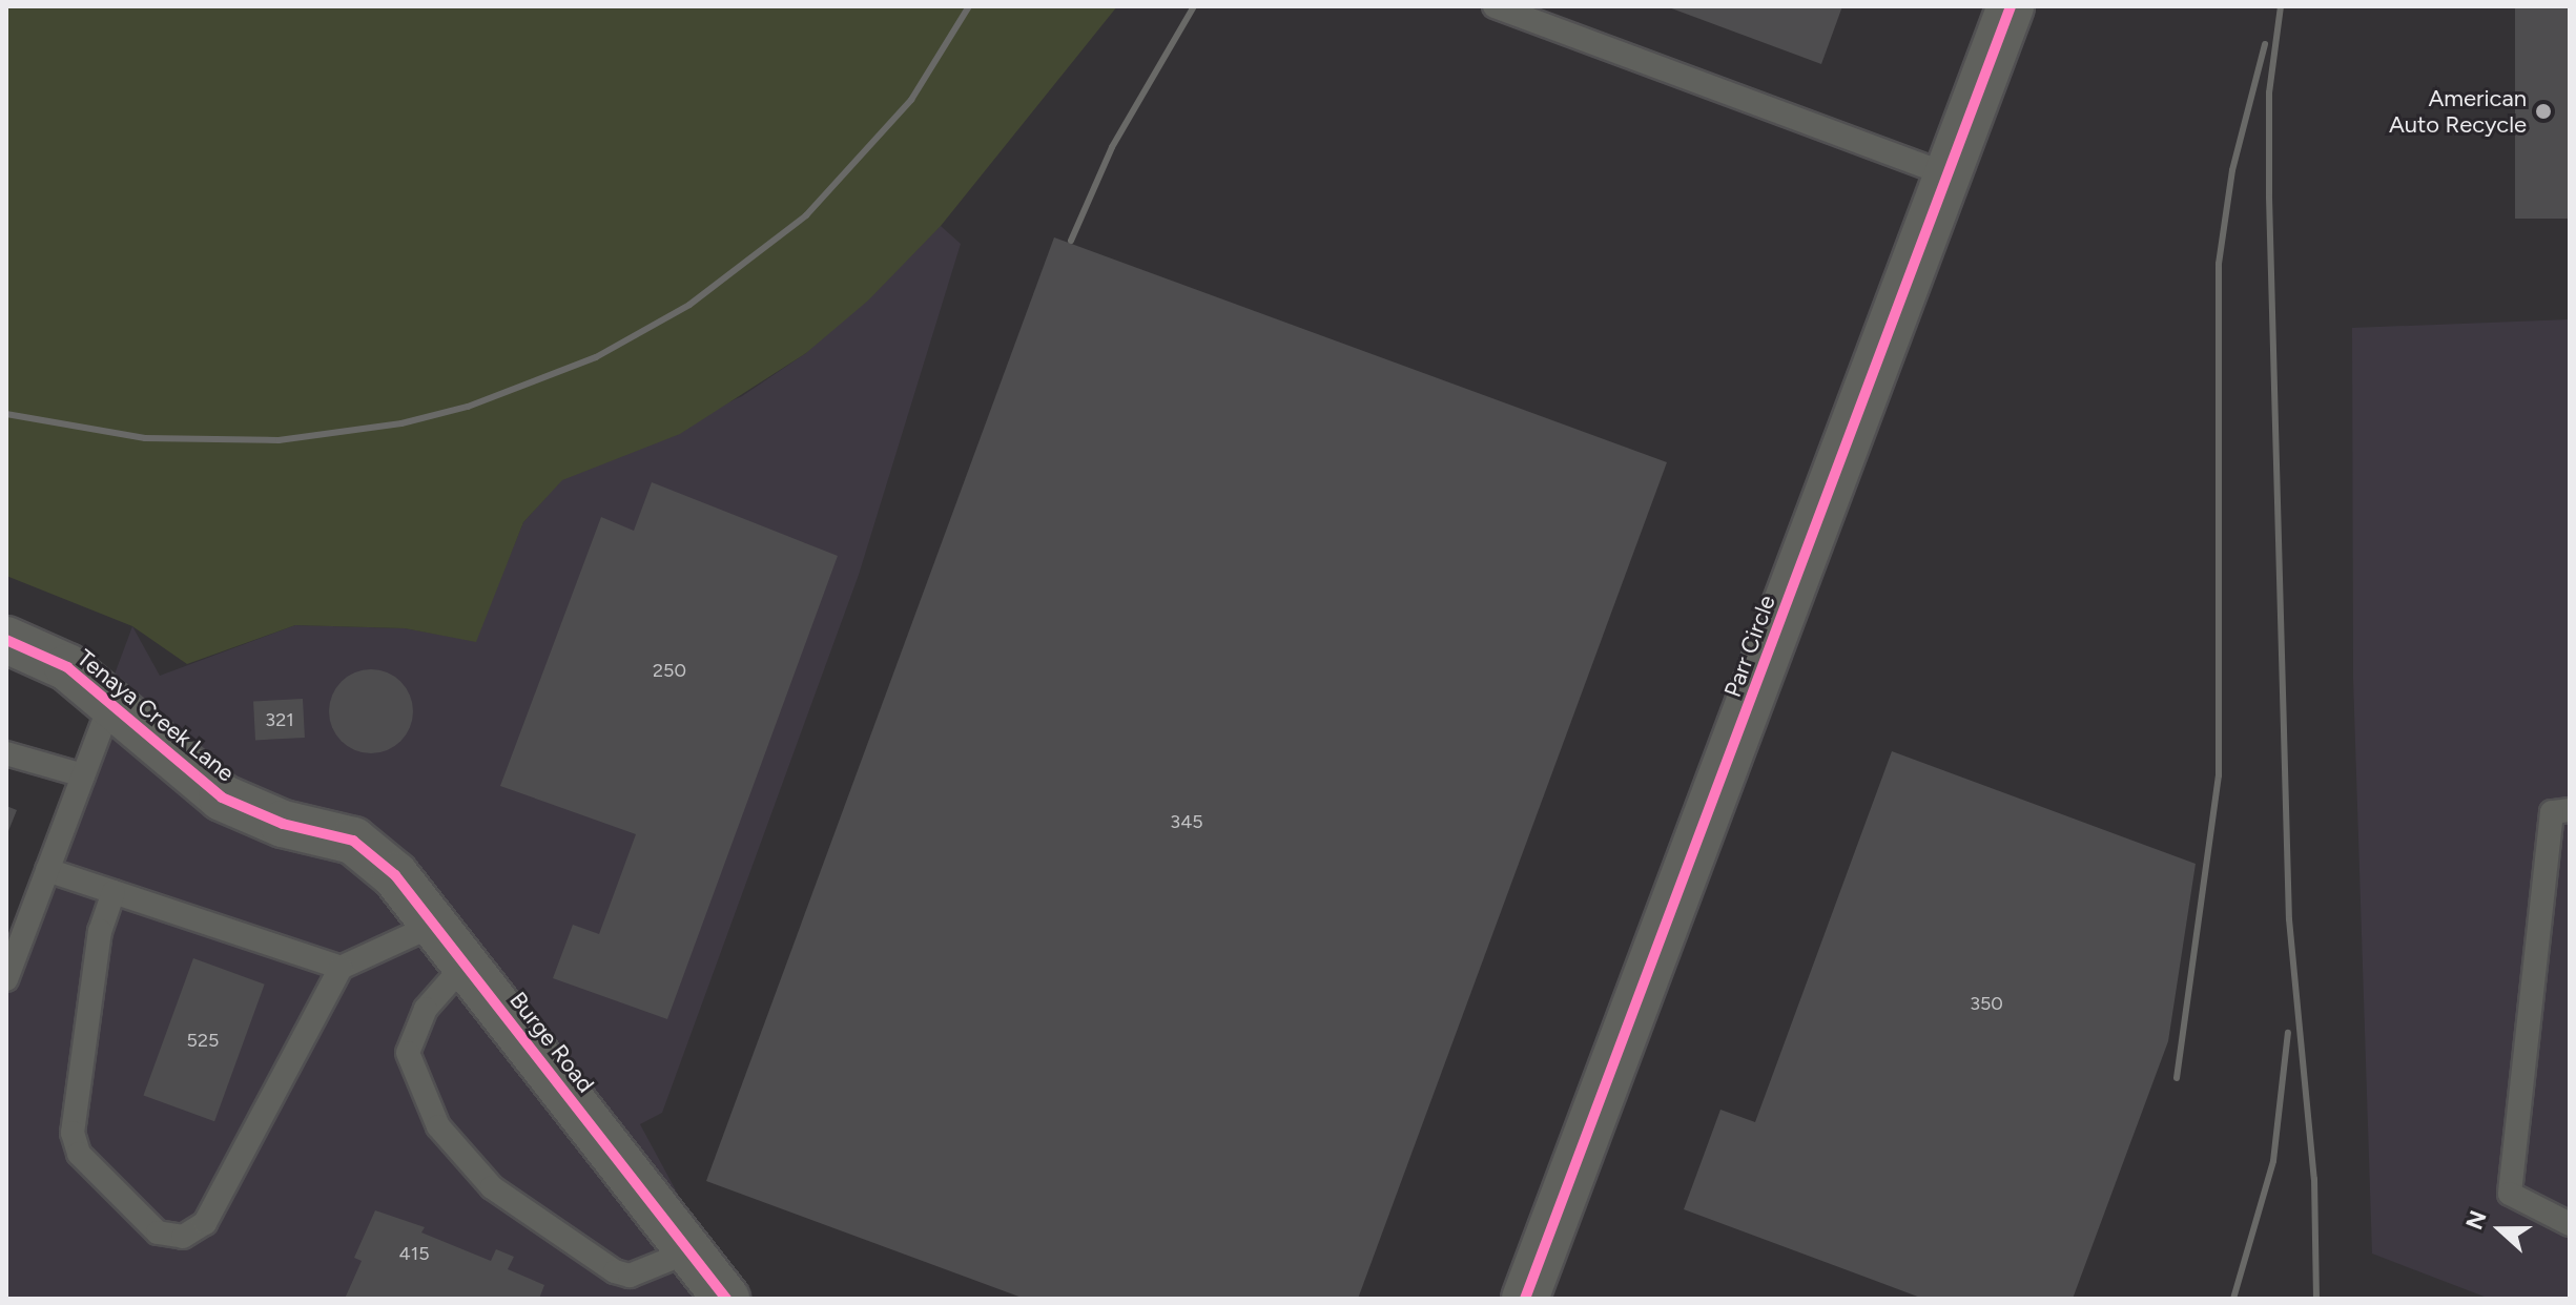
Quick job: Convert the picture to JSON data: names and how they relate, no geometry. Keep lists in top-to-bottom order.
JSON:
{
  "streets": {
    "street": ["Parr Circle", "Tenaya Creek Lane", "Burge Road"]
  },
  "crossings": [
    ["Tenaya Creek Lane", "Burge Road"]
  ],
  "places": ["American Auto Recycle"],
  "house_numbers": [
    "250",
    "321",
    "345",
    "350",
    "525",
    "415"
  ],
  "north": "left"
}
